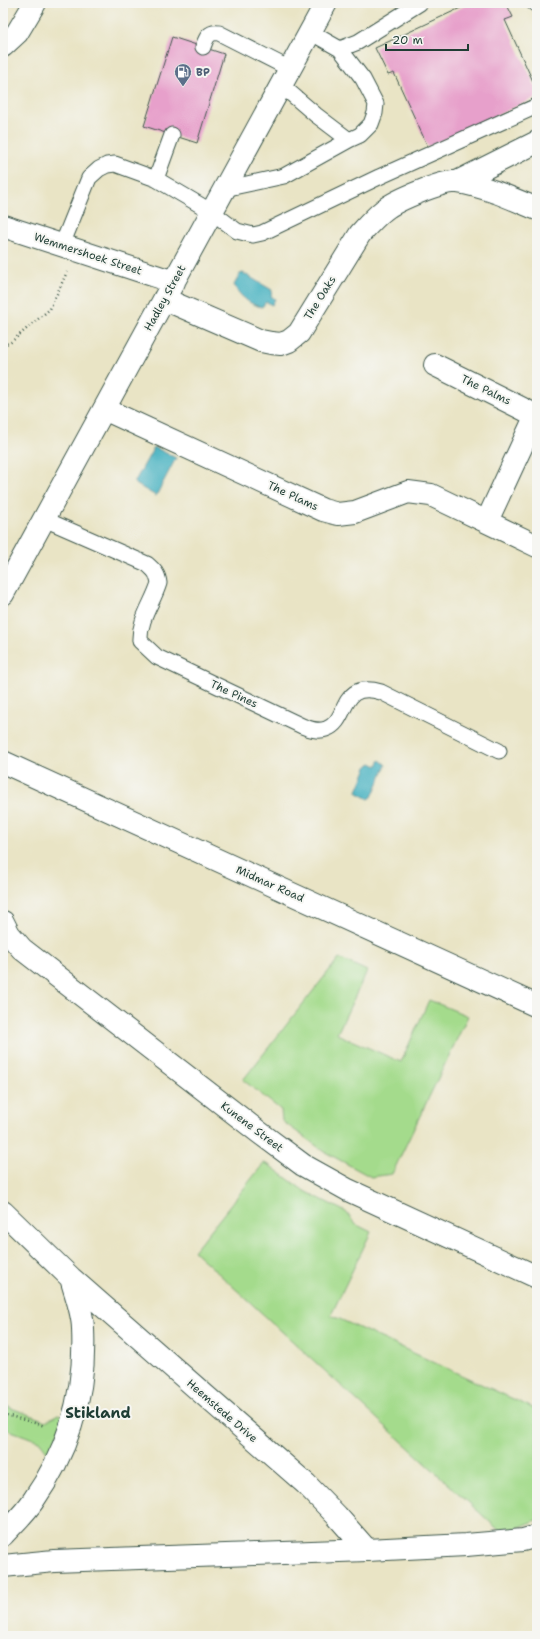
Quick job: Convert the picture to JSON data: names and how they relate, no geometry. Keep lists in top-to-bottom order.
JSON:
{
  "streets": {
    "street": [
      "Wemmershoek Street",
      "Hadley Street",
      "The Oaks",
      "The Palms",
      "The Plams",
      "Midmar Road",
      "Kunene Street",
      "Heemstede Drive"
    ],
    "lane": ["The Pines"]
  },
  "crossings": [
    ["Wemmershoek Street", "Hadley Street"],
    ["Wemmershoek Street", "The Oaks"],
    ["Hadley Street", "The Oaks"],
    ["Hadley Street", "The Plams"],
    ["Hadley Street", "The Pines"]
  ],
  "districts": ["Stikland"],
  "places": {
    "fuel station": ["BP"]
  },
  "scale_bar": "20 m"
}
